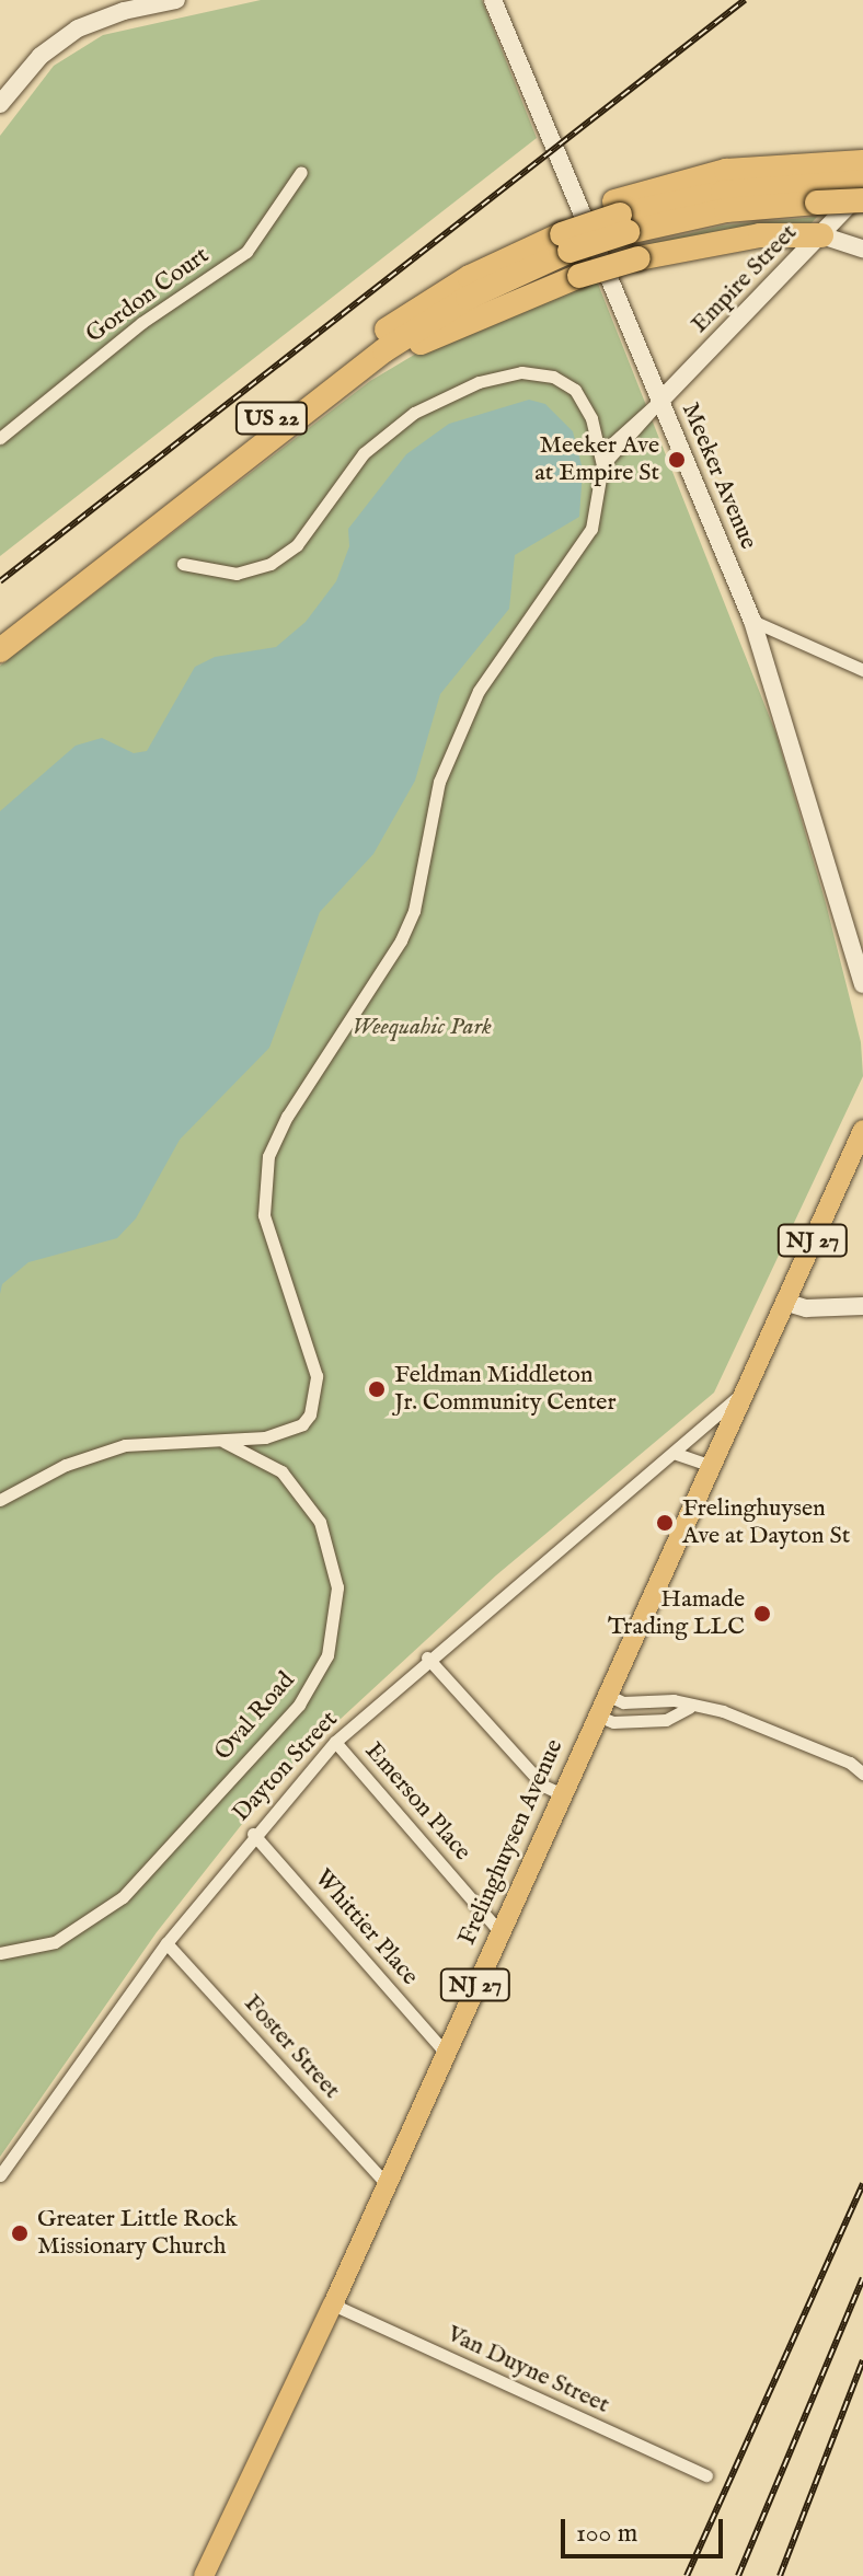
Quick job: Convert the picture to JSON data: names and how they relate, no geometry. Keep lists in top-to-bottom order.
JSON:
{
  "streets": {
    "highway": ["US 22"],
    "main road": [
      "Empire Street",
      "Meeker Avenue",
      "NJ 27",
      "Frelinghuysen Avenue"
    ],
    "street": [
      "Gordon Court",
      "Oval Road",
      "Dayton Street",
      "Emerson Place",
      "Whittier Place",
      "Foster Street",
      "Van Duyne Street"
    ]
  },
  "crossings": [
    ["Empire Street", "Meeker Avenue"],
    ["Dayton Street", "Emerson Place"],
    ["Dayton Street", "Frelinghuysen Avenue"],
    ["Dayton Street", "Whittier Place"],
    ["Dayton Street", "Foster Street"],
    ["Emerson Place", "Frelinghuysen Avenue"],
    ["Frelinghuysen Avenue", "Whittier Place"],
    ["Frelinghuysen Avenue", "Foster Street"],
    ["Frelinghuysen Avenue", "Van Duyne Street"]
  ],
  "parks": ["Weequahic Park"],
  "places": [
    "Meeker Ave at Empire St",
    "Feldman Middleton Jr. Community Center",
    "Frelinghuysen Ave at Dayton St",
    "Hamade Trading LLC",
    "Greater Little Rock Missionary Church"
  ],
  "scale_bar": "100 m"
}
